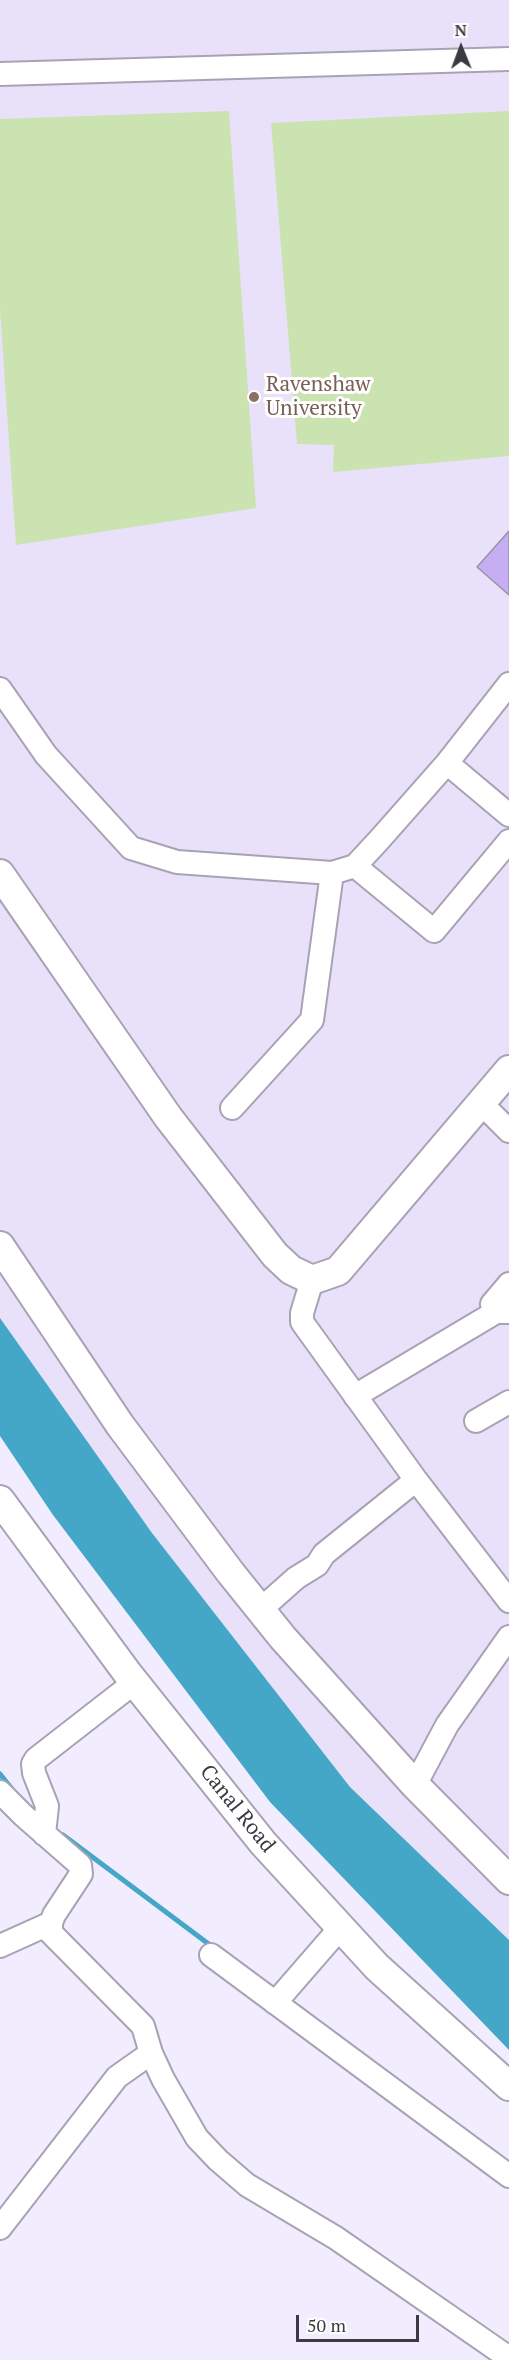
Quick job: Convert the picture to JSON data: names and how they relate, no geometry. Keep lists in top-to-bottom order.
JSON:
{
  "streets": {
    "main road": ["Canal Road"]
  },
  "places": ["Ravenshaw University"],
  "scale_bar": "50 m",
  "north": "top"
}
